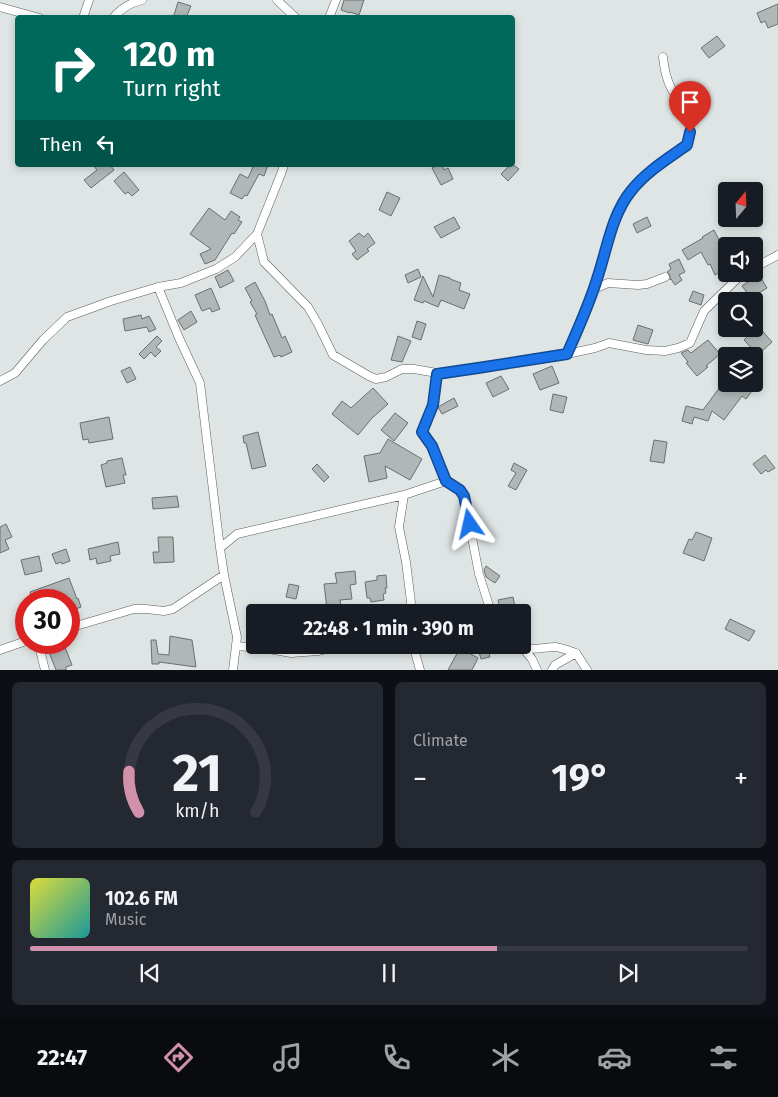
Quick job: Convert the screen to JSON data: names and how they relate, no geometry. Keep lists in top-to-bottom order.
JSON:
{
  "north": "top",
  "page": {
    "turn": ["120 m", "Turn right"],
    "then": "Then",
    "limit": "30",
    "trip": "22:48 · 1 min · 390 m",
    "tile": "Climate",
    "heat": ["−", "19°", "+"],
    "song": ["102.6 FM", "Music"],
    "tabs": "22:47",
    "gauge": ["21", "km/h"]
  }
}
